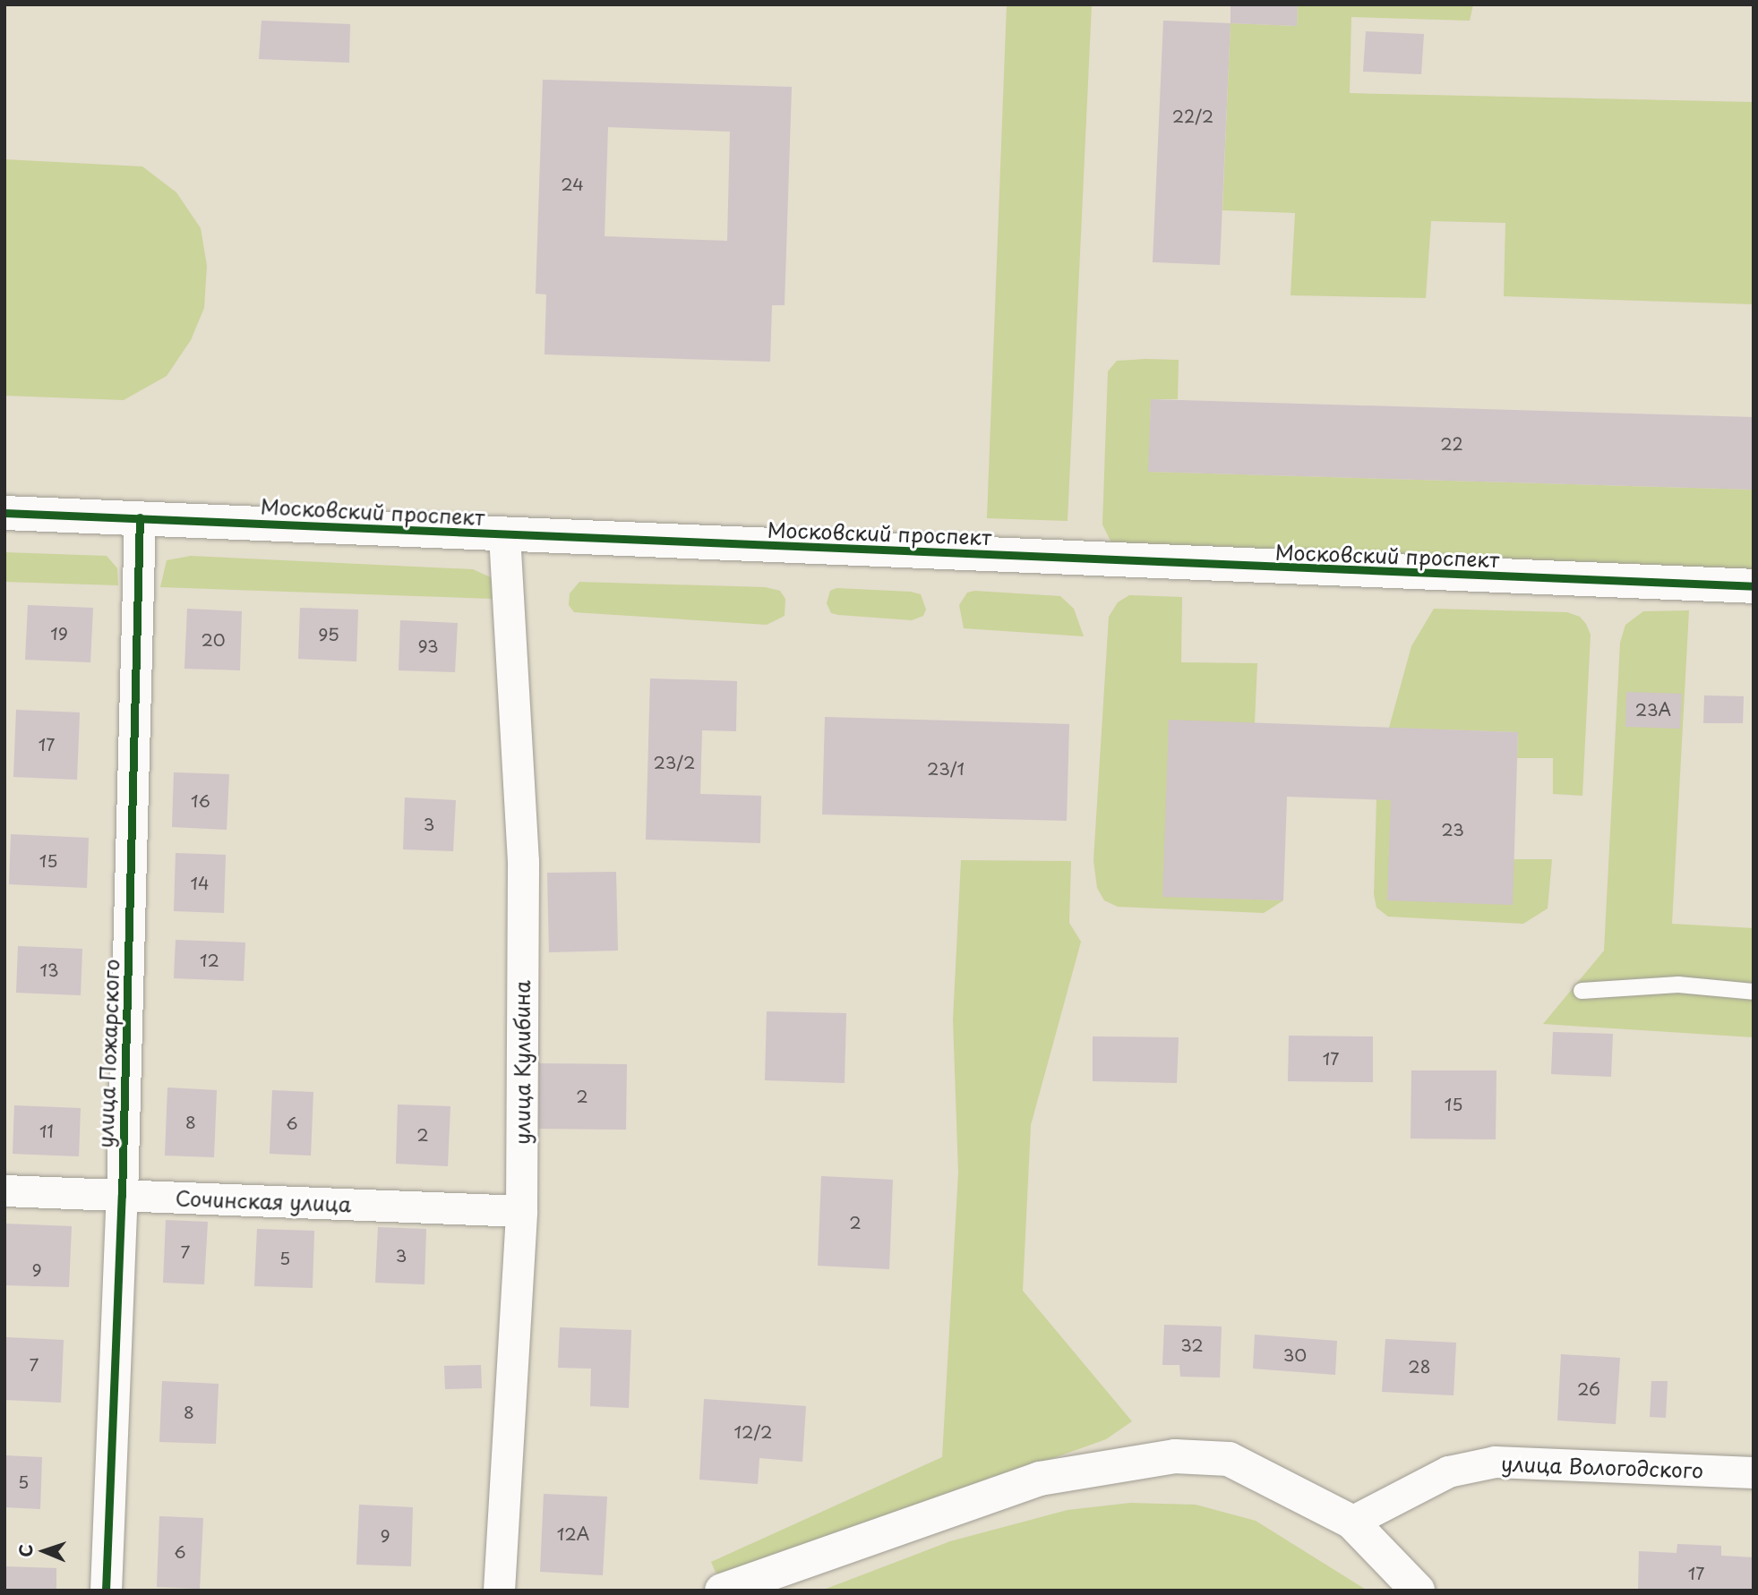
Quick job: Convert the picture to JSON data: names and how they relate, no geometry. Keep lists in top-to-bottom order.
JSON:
{
  "streets": {
    "street": [
      "Московский проспект",
      "улица Пожарского",
      "улица Кулибина",
      "Сочинская улица",
      "улица Вологодского"
    ]
  },
  "crossings": [
    ["Московский проспект", "улица Пожарского"],
    ["Московский проспект", "улица Кулибина"],
    ["улица Пожарского", "Сочинская улица"],
    ["улица Кулибина", "Сочинская улица"]
  ],
  "house_numbers": [
    "22/2",
    "24",
    "22",
    "19",
    "95",
    "20",
    "93",
    "23А",
    "17",
    "23/2",
    "23/1",
    "16",
    "3",
    "23",
    "15",
    "14",
    "12",
    "13",
    "17",
    "2",
    "15",
    "8",
    "6",
    "11",
    "2",
    "2",
    "7",
    "3",
    "5",
    "9",
    "32",
    "30",
    "7",
    "28",
    "26",
    "8",
    "12/2",
    "5",
    "12А",
    "9",
    "6",
    "17"
  ],
  "north": "left"
}
